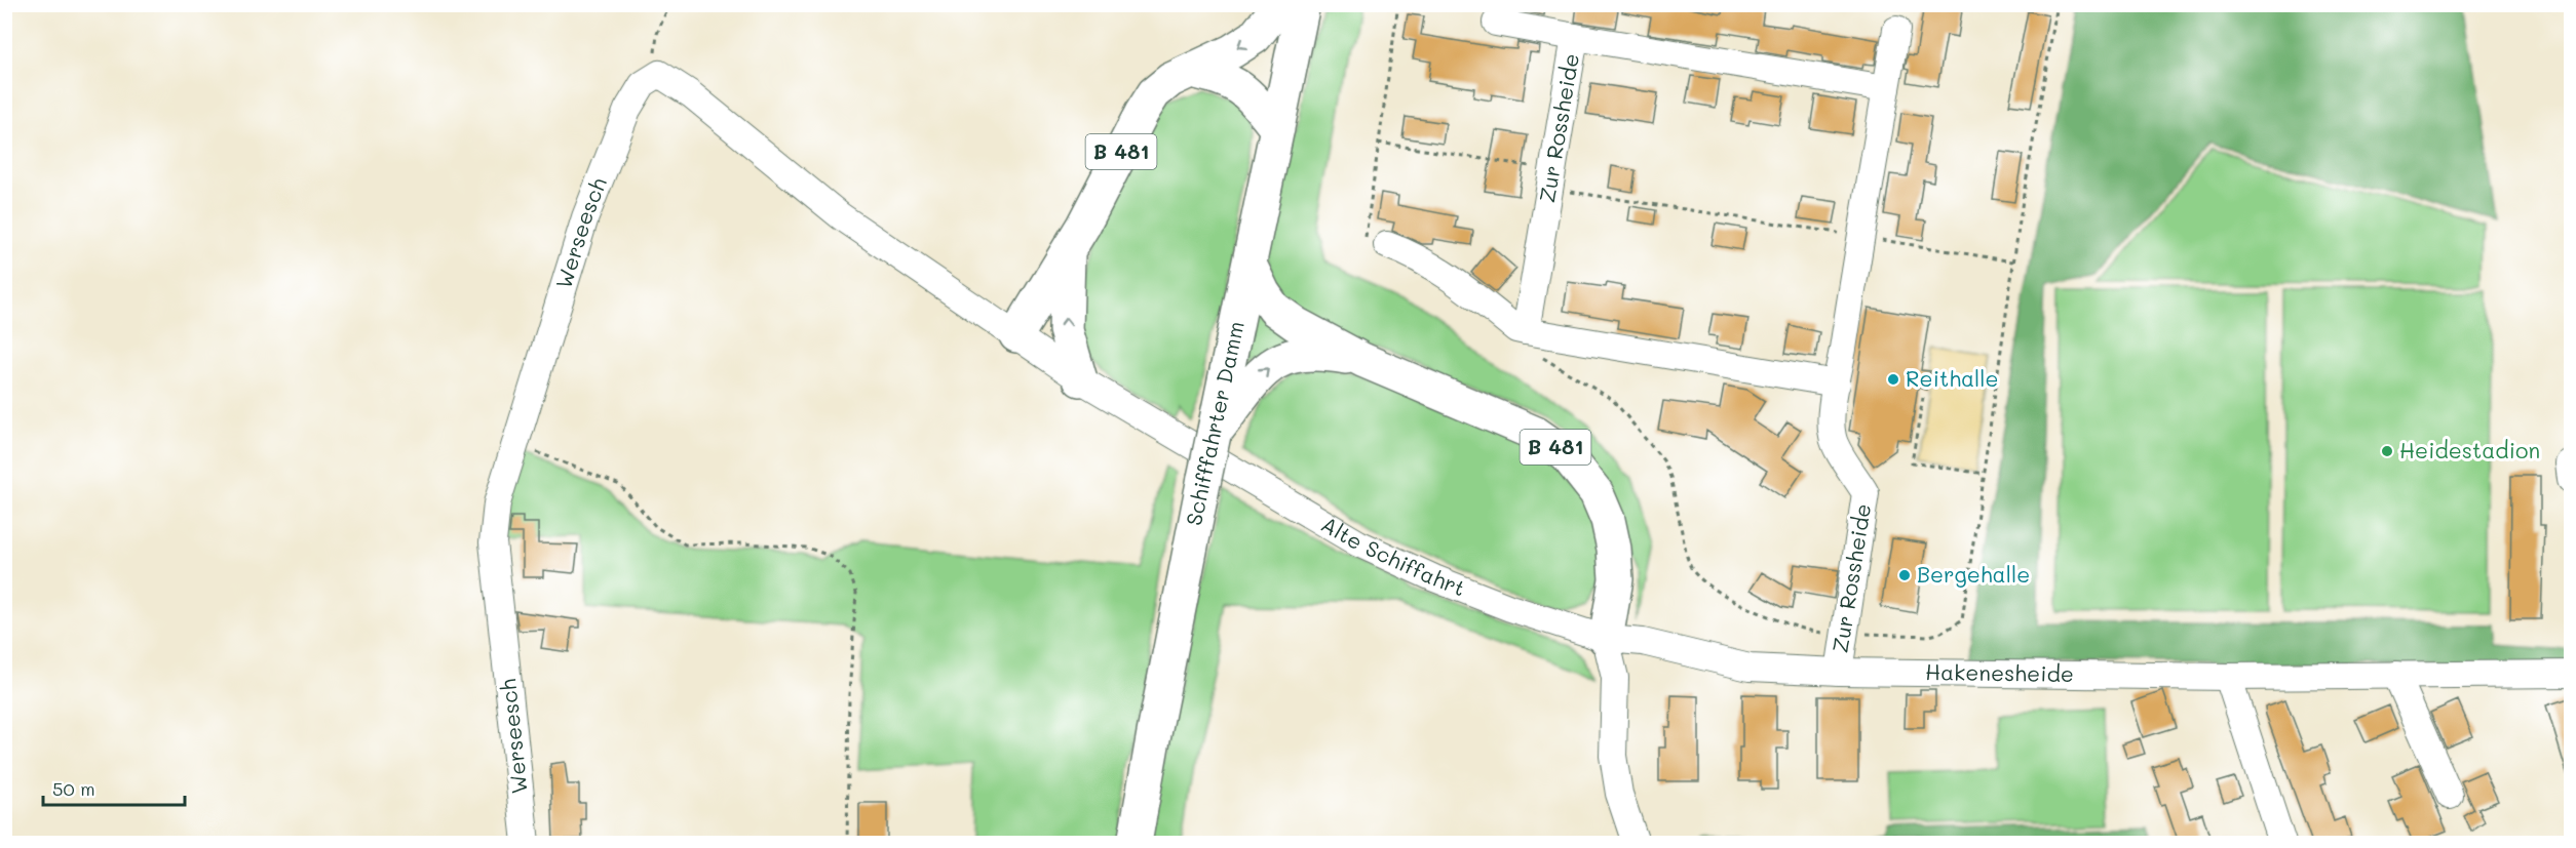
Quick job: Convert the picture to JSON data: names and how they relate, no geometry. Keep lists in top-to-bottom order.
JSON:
{
  "streets": {
    "highway": ["B 481", "Schifffahrter Damm"],
    "street": [
      "Zur Rossheide",
      "Werseesch",
      "Alte Schiffahrt",
      "Hakenesheide"
    ]
  },
  "crossings": [
    ["Zur Rossheide", "Hakenesheide"],
    ["B 481", "Schifffahrter Damm"],
    ["B 481", "Alte Schiffahrt"],
    ["B 481", "Hakenesheide"],
    ["Alte Schiffahrt", "Hakenesheide"]
  ],
  "places": ["Reithalle", "Heidestadion", "Bergehalle"],
  "scale_bar": "50 m"
}
